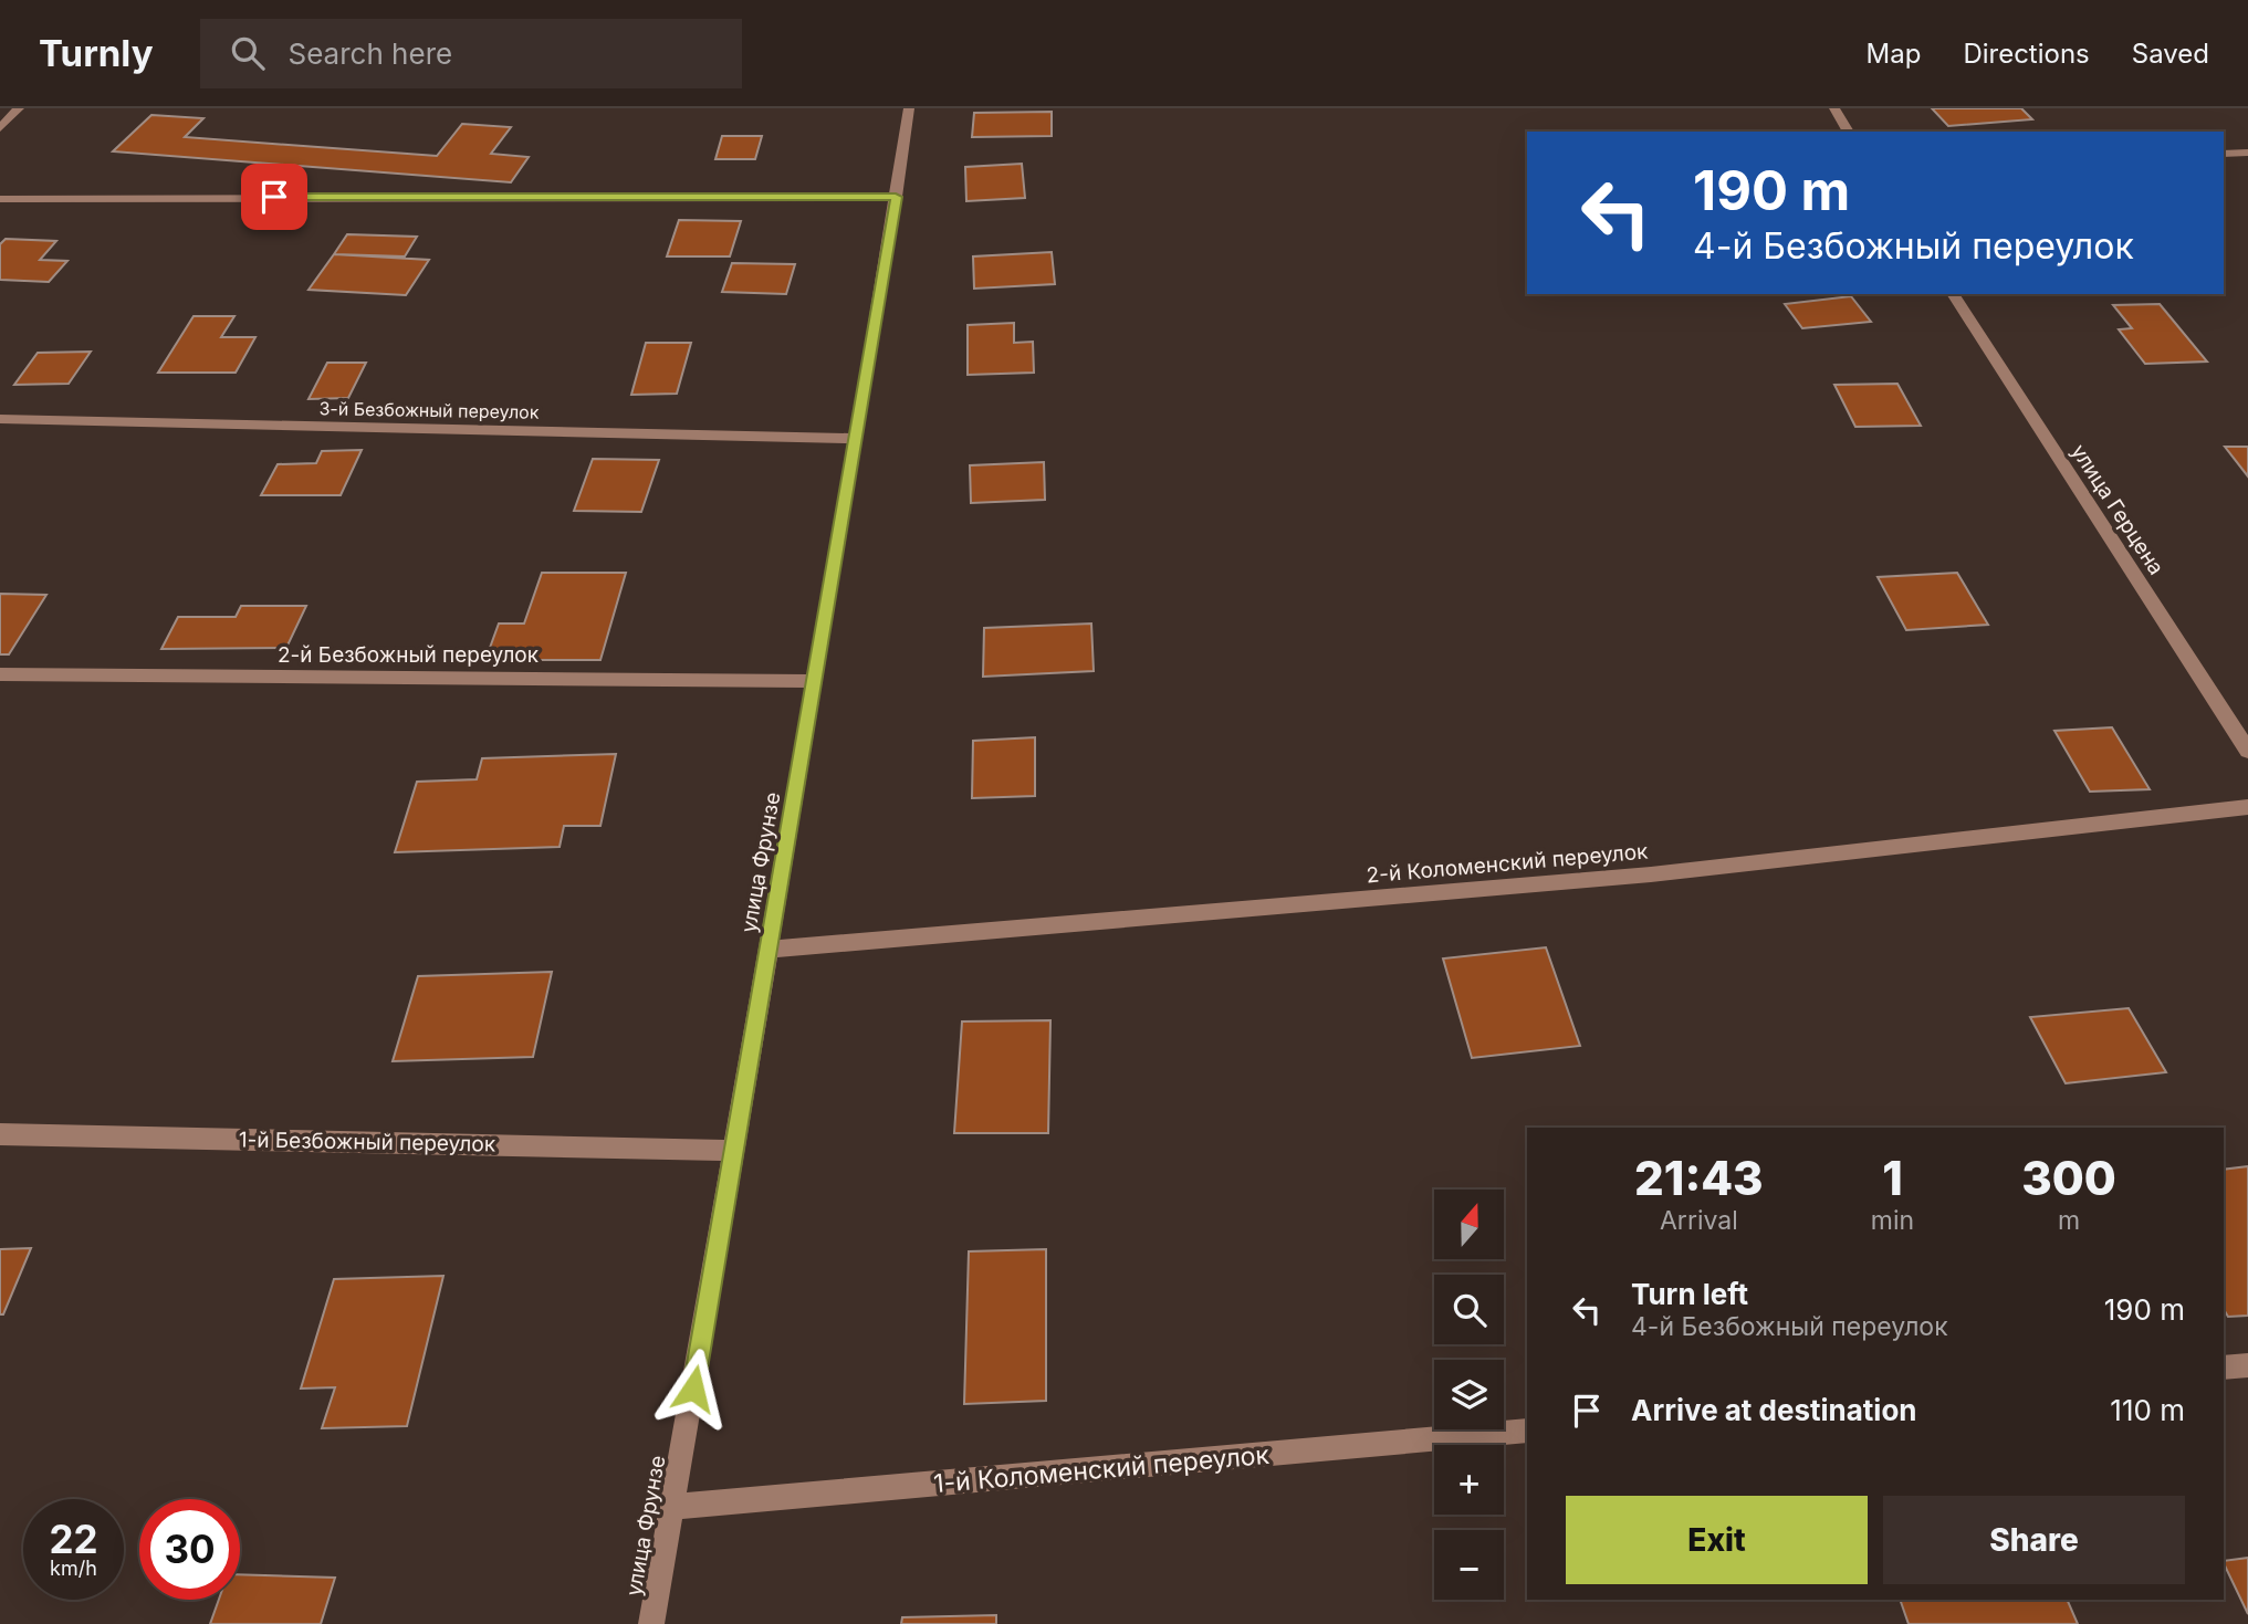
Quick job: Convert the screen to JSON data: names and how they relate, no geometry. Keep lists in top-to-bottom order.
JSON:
{
  "streets": {
    "street": [
      "3-й Безбожный переулок",
      "улица Герцена",
      "2-й Безбожный переулок",
      "улица Фрунзе",
      "2-й Коломенский переулок",
      "1-й Безбожный переулок",
      "1-й Коломенский переулок"
    ]
  },
  "crossings": [
    ["3-й Безбожный переулок", "улица Фрунзе"],
    ["2-й Безбожный переулок", "улица Фрунзе"],
    ["улица Фрунзе", "2-й Коломенский переулок"],
    ["улица Фрунзе", "1-й Безбожный переулок"],
    ["улица Фрунзе", "1-й Коломенский переулок"]
  ],
  "north": "top",
  "page": {
    "header": "Turnly",
    "search": "Search here",
    "nav": ["Map", "Directions", "Saved"],
    "turn": ["190 m", "4-й Безбожный переулок"],
    "eta": [
      "21:43",
      "Arrival",
      "1",
      "min",
      "300",
      "m"
    ],
    "map_buttons": ["+", "−"],
    "list": [
      {
        "name": "Turn left",
        "note": "4-й Безбожный переулок",
        "value": "190 m"
      },
      {
        "name": "Arrive at destination",
        "value": "110 m"
      }
    ],
    "buttons": ["Exit", "Share"],
    "speed": "22 km/h",
    "limit": "30"
  }
}
